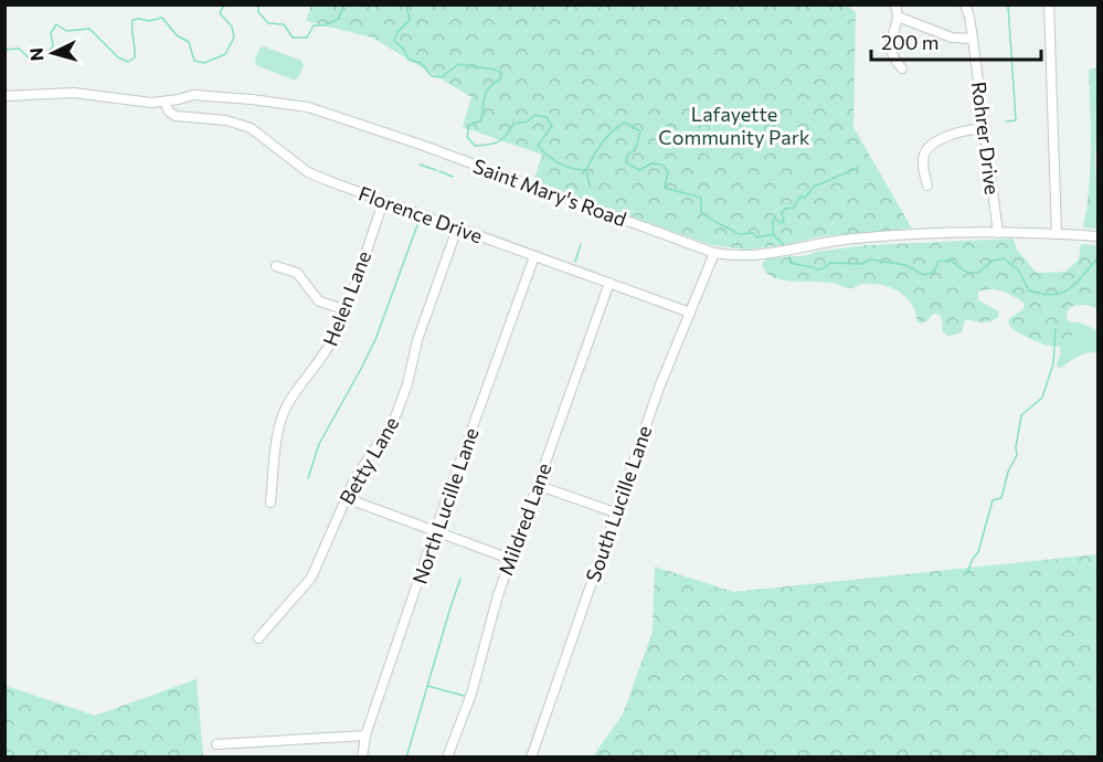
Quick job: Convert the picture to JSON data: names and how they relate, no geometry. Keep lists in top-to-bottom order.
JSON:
{
  "streets": {
    "street": [
      "Rohrer Drive",
      "Saint Mary's Road",
      "Florence Drive",
      "Helen Lane",
      "Betty Lane",
      "South Lucille Lane",
      "North Lucille Lane",
      "Mildred Lane"
    ]
  },
  "crossings": [
    ["Rohrer Drive", "Saint Mary's Road"],
    ["Saint Mary's Road", "Florence Drive"],
    ["Saint Mary's Road", "South Lucille Lane"],
    ["Florence Drive", "Helen Lane"],
    ["Florence Drive", "Betty Lane"],
    ["Florence Drive", "South Lucille Lane"],
    ["Florence Drive", "North Lucille Lane"],
    ["Florence Drive", "Mildred Lane"]
  ],
  "parks": ["Lafayette Community Park"],
  "scale_bar": "200 m",
  "north": "left"
}
